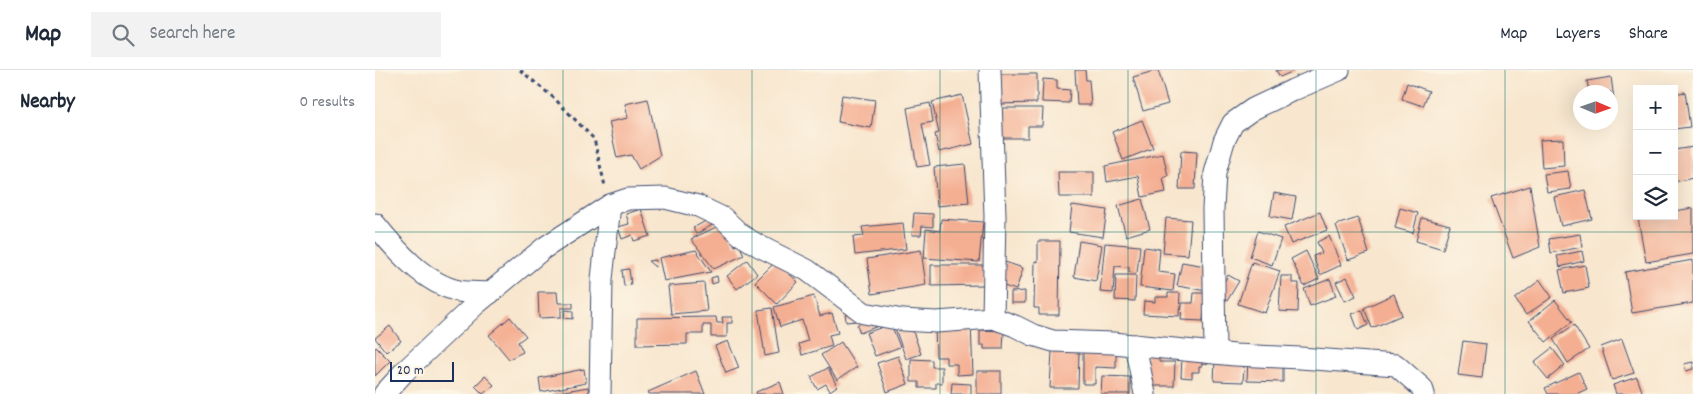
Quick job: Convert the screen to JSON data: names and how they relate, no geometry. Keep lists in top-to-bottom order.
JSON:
{
  "scale_bar": "20 m",
  "north": "right",
  "page": {
    "header": "Map",
    "search": "Search here",
    "nav": ["Map", "Layers", "Share"],
    "heading": ["Nearby", "0 results"],
    "map_buttons": ["+", "−"],
    "scale": "20 m"
  }
}
